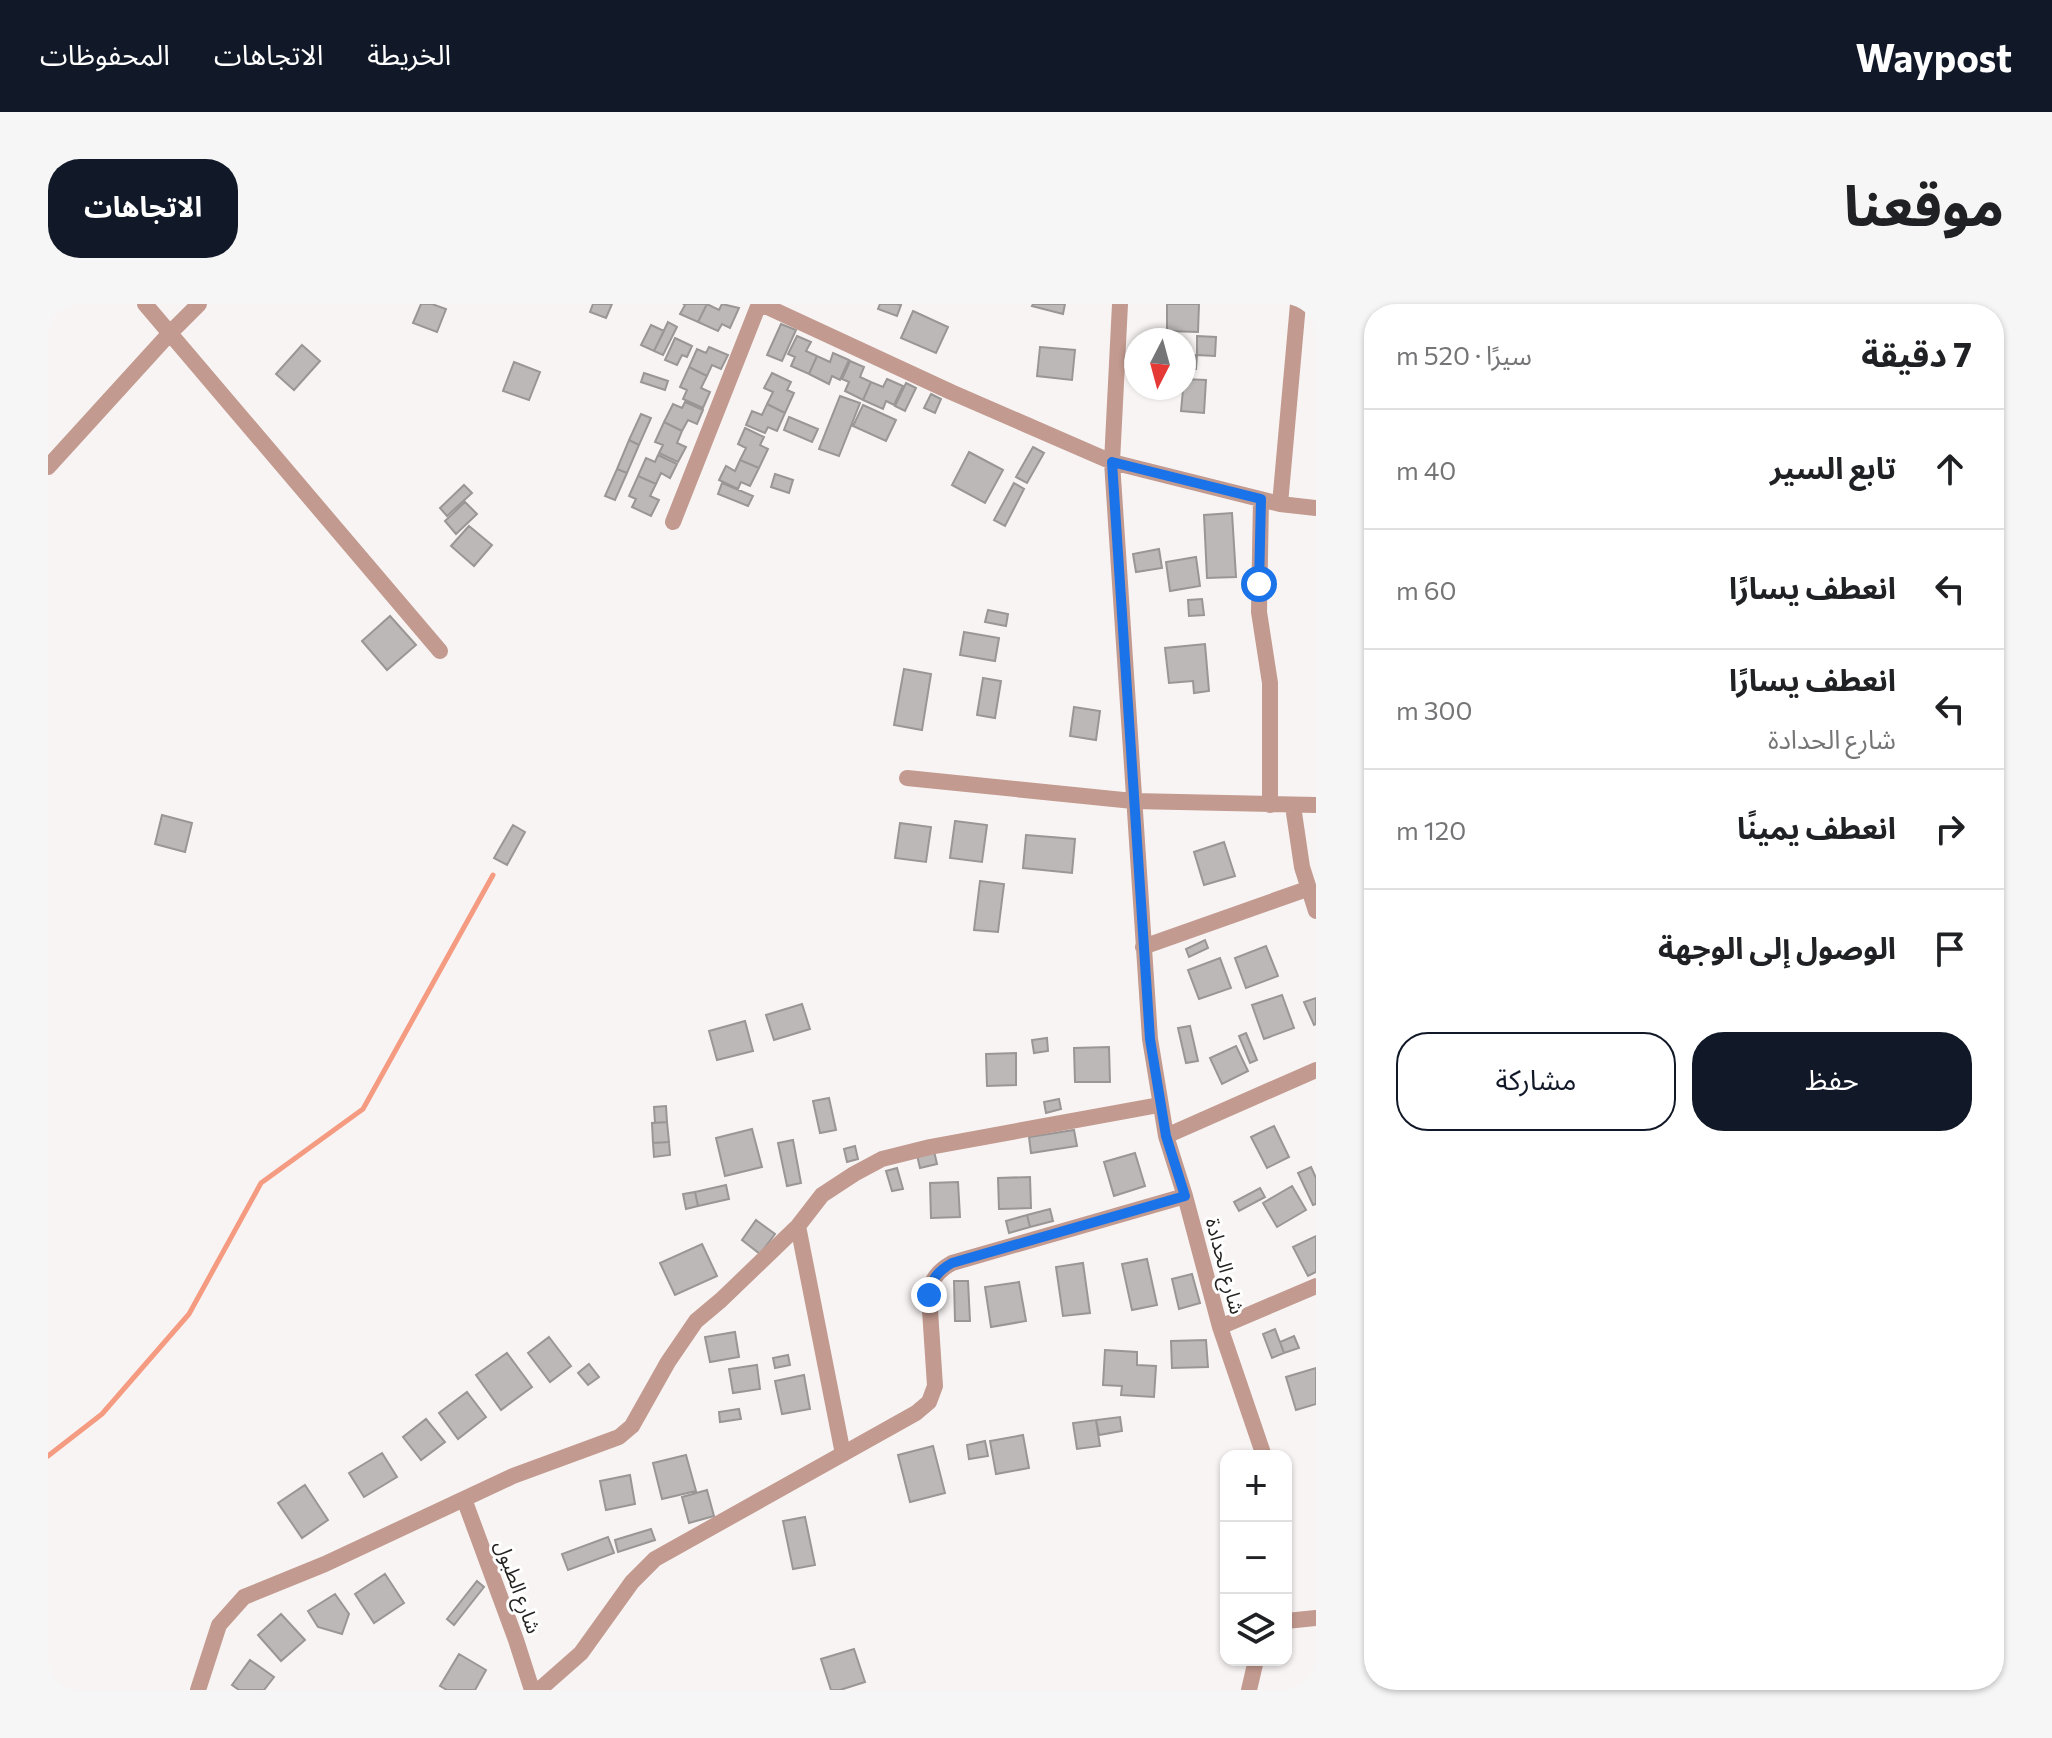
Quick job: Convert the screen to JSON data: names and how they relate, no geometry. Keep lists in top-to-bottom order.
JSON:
{
  "streets": {
    "street": ["شارع الحدادة", "شارع الطبول"]
  },
  "north": "bottom",
  "page": {
    "header": "Waypost",
    "nav": ["الخريطة", "الاتجاهات", "المحفوظات"],
    "title": "موقعنا",
    "buttons": [
      "الاتجاهات",
      ["حفظ", "مشاركة"]
    ],
    "heading": ["7 دقيقة", "سيرًا · 520 m"],
    "list": [
      ["تابع السير", "40 m"],
      ["انعطف يسارًا", "60 m"],
      ["انعطف يسارًا", "شارع الحدادة", "300 m"],
      ["انعطف يمينًا", "120 m"],
      "الوصول إلى الوجهة"
    ],
    "map_buttons": ["+", "−"]
  }
}
